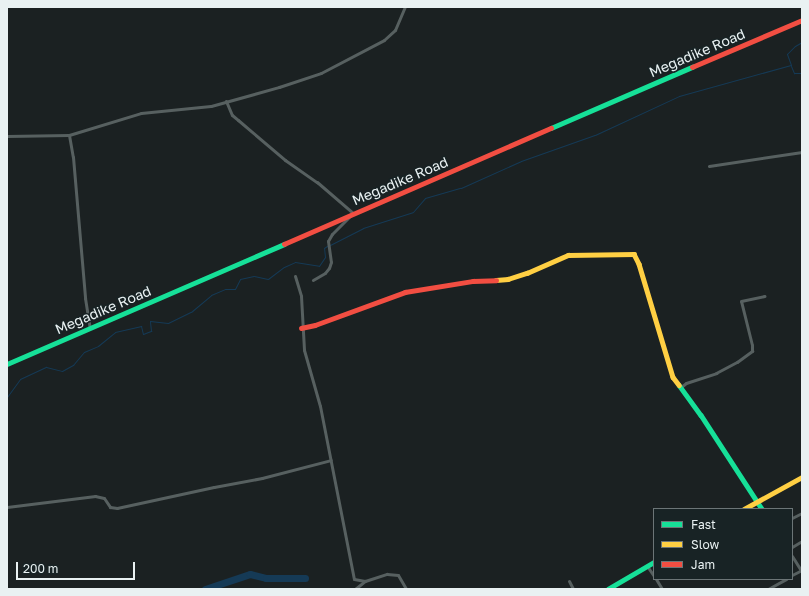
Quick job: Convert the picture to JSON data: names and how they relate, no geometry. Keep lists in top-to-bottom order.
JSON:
{
  "streets": {
    "main road": ["Megadike Road"]
  },
  "legend": ["Fast", "Slow", "Jam"],
  "scale_bar": "200 m"
}
